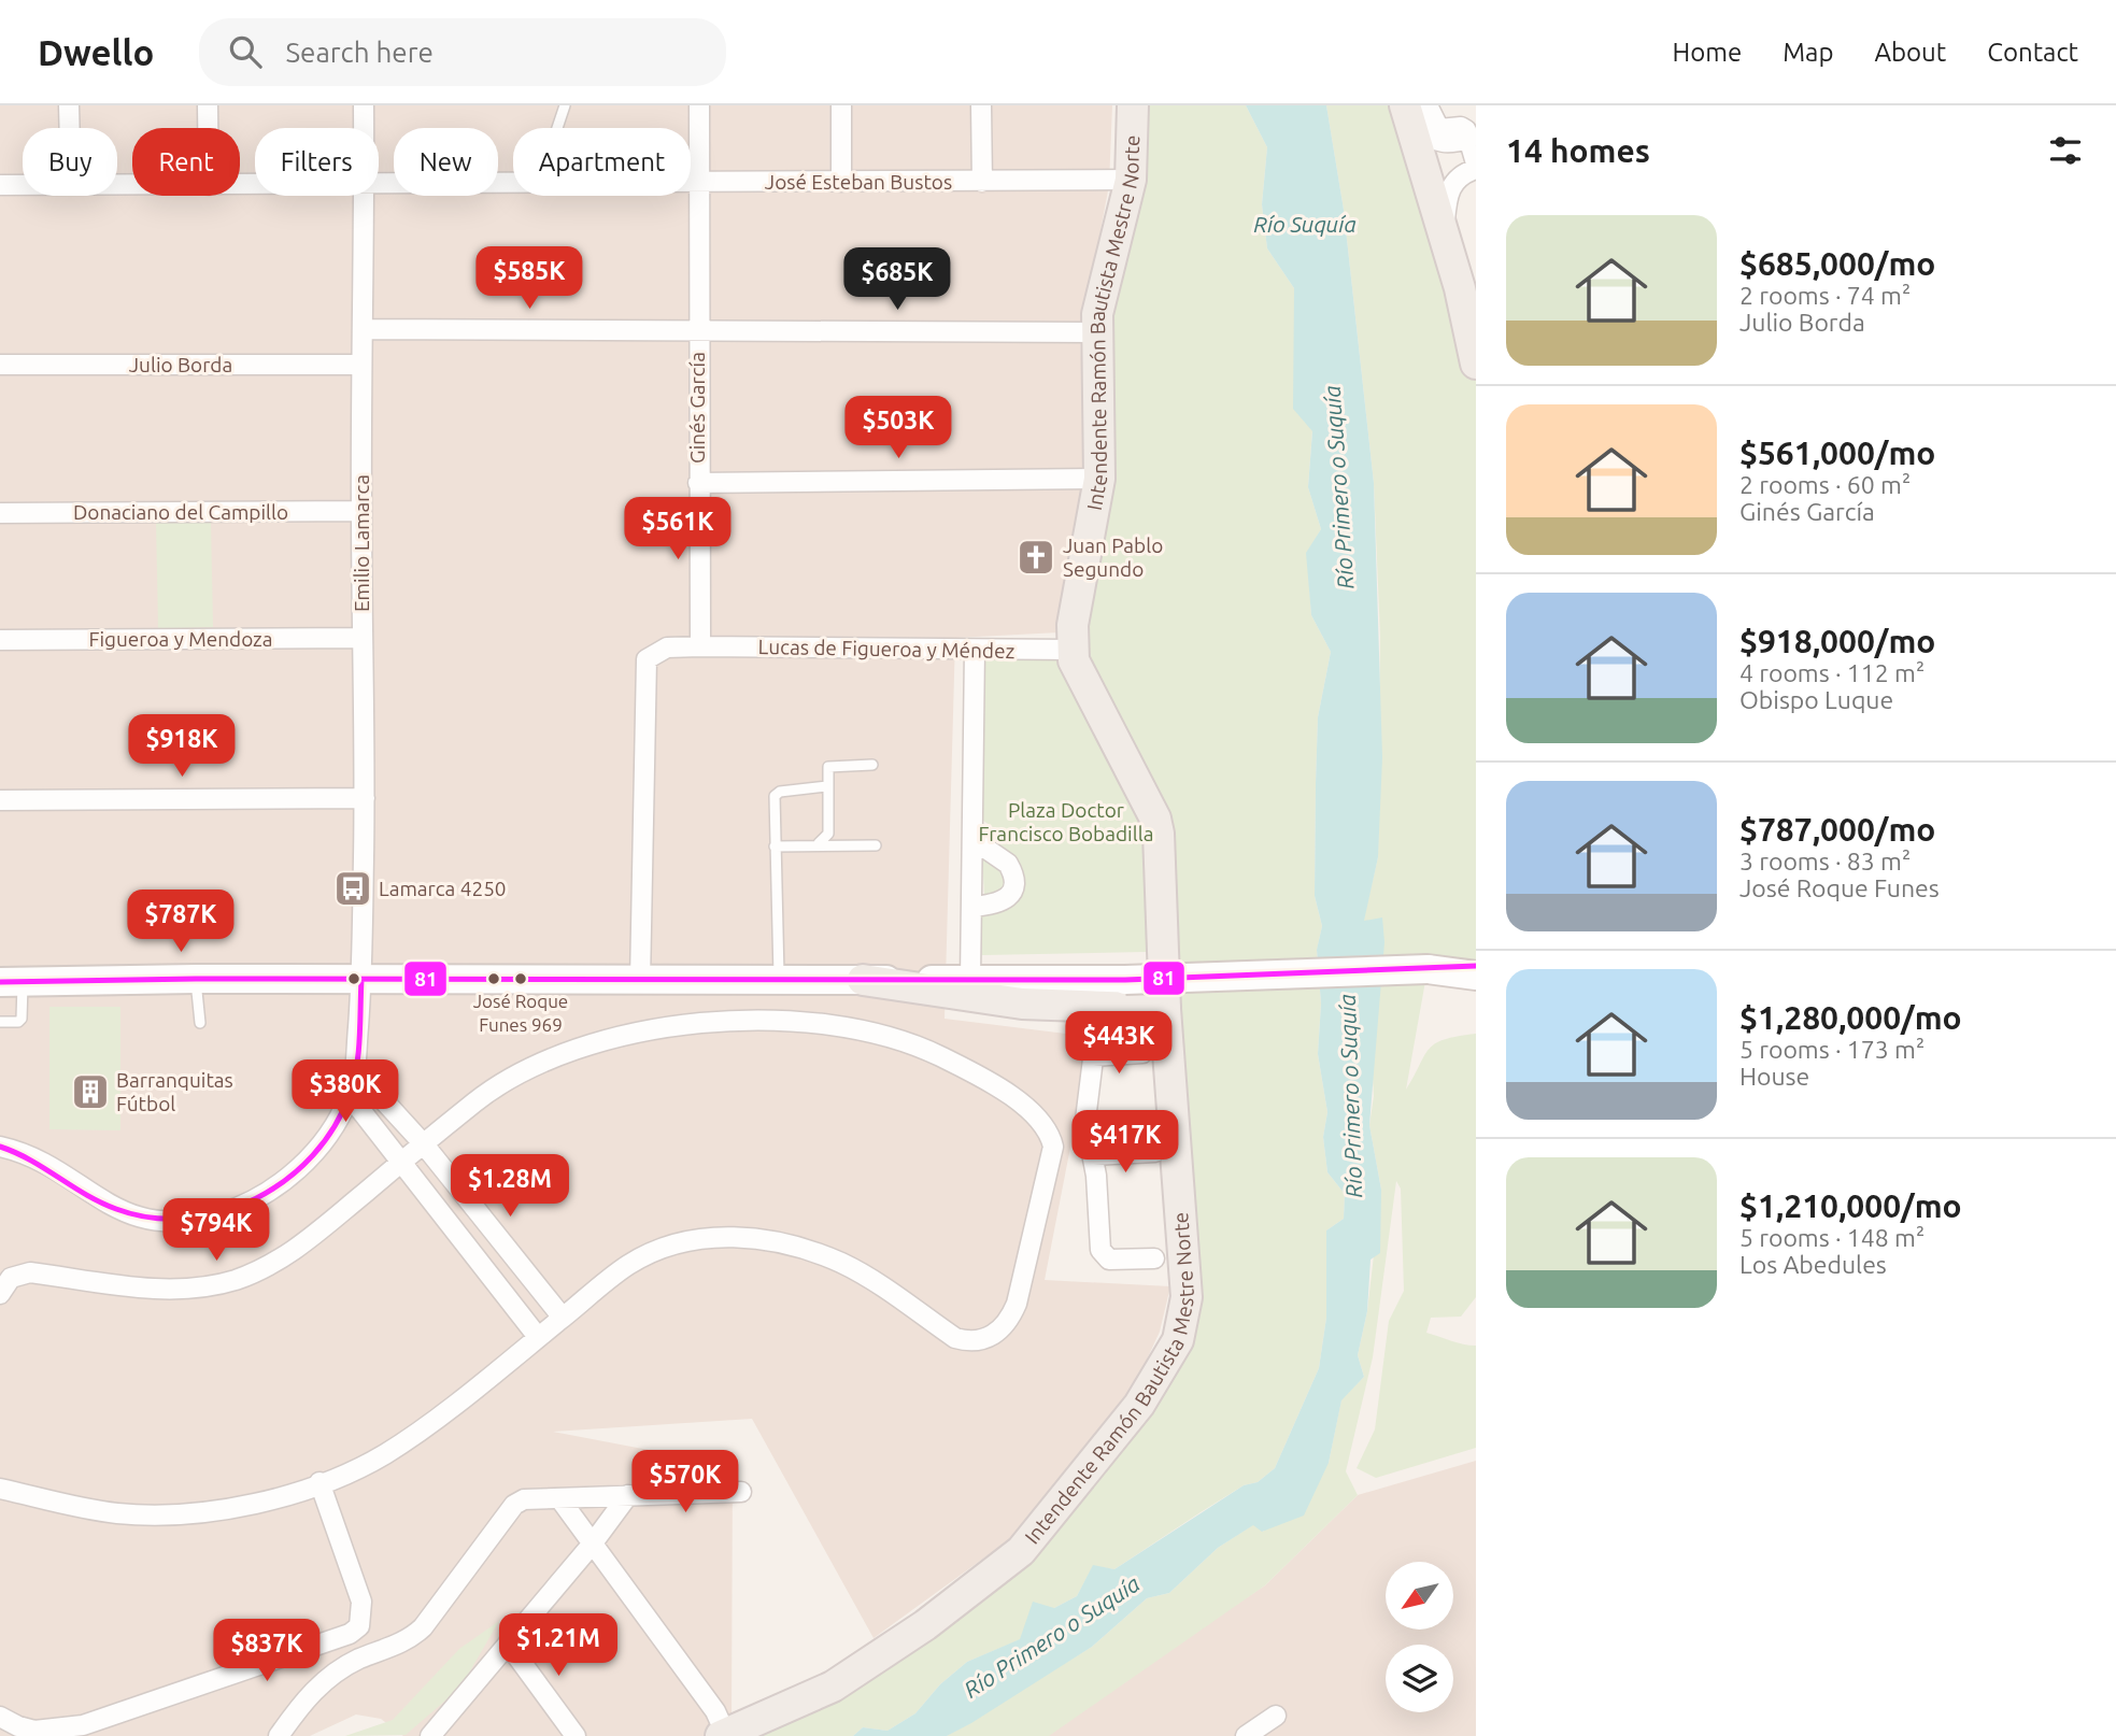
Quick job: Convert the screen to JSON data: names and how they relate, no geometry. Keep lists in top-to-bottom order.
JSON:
{
  "streets": {
    "main road": ["Intendente Ramón Bautista Mestre Norte"],
    "street": [
      "José Esteban Bustos",
      "Julio Borda",
      "Ginés García",
      "Donaciano del Campillo",
      "Emilio Lamarca",
      "Figueroa y Mendoza",
      "Lucas de Figueroa y Méndez"
    ]
  },
  "crossings": [
    ["José Esteban Bustos", "Intendente Ramón Bautista Mestre Norte"],
    ["José Esteban Bustos", "Ginés García"],
    ["Intendente Ramón Bautista Mestre Norte", "Lucas de Figueroa y Méndez"],
    ["Julio Borda", "Emilio Lamarca"],
    ["Ginés García", "Lucas de Figueroa y Méndez"],
    ["Donaciano del Campillo", "Emilio Lamarca"],
    ["Emilio Lamarca", "Figueroa y Mendoza"]
  ],
  "water": ["Río Suquía", "Río Primero o Suquía"],
  "parks": ["Plaza Doctor Francisco Bobadilla"],
  "places": {
    "church": ["Juan Pablo Segundo"],
    "bus stop": ["Lamarca 4250"],
    "other": ["José Roque Funes 969"],
    "building": ["Barranquitas Fútbol"]
  },
  "lines": ["transit line 81"],
  "north": "bottom left",
  "page": {
    "header": "Dwello",
    "search": "Search here",
    "nav": [
      "Home",
      "Map",
      "About",
      "Contact"
    ],
    "heading": "14 homes",
    "chip": [
      "Buy",
      "Rent",
      "Filters",
      "New",
      "Apartment"
    ],
    "list": [
      {
        "name": "$685,000/mo",
        "note": "2 rooms · 74 m² · Julio Borda"
      },
      {
        "name": "$561,000/mo",
        "note": "2 rooms · 60 m² · Ginés García"
      },
      {
        "name": "$918,000/mo",
        "note": "4 rooms · 112 m² · Obispo Luque"
      },
      {
        "name": "$787,000/mo",
        "note": "3 rooms · 83 m² · José Roque Funes"
      },
      {
        "name": "$1,280,000/mo",
        "note": "5 rooms · 173 m² · House"
      },
      {
        "name": "$1,210,000/mo",
        "note": "5 rooms · 148 m² · Los Abedules"
      }
    ],
    "price": [
      "$585K",
      "$685K",
      "$503K",
      "$561K",
      "$918K",
      "$787K",
      "$443K",
      "$380K",
      "$417K",
      "$1.28M",
      "$794K",
      "$570K",
      "$1.21M",
      "$837K"
    ]
  }
}
